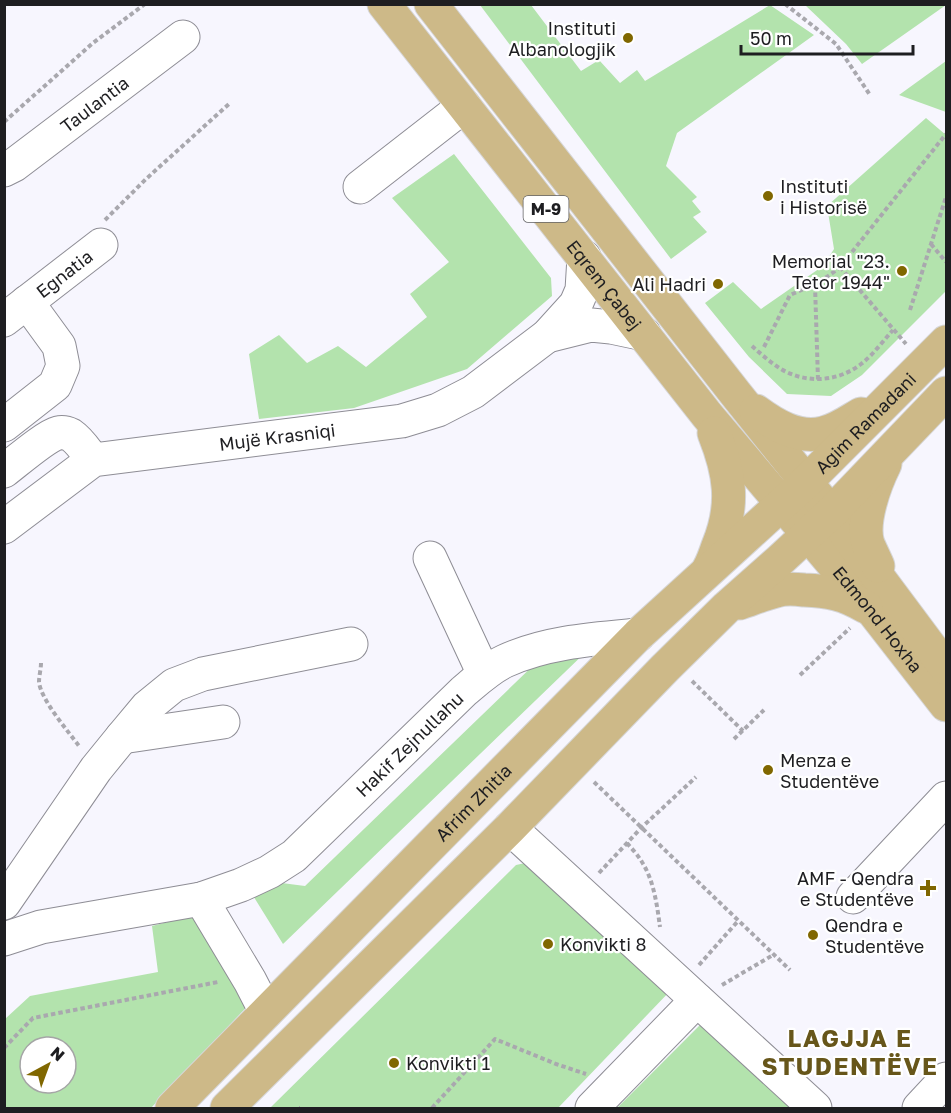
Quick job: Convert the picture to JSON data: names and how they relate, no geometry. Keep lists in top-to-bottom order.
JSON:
{
  "streets": {
    "main road": [
      "M-9",
      "Eqrem Çabej",
      "Agim Ramadani",
      "Edmond Hoxha",
      "Afrim Zhitia"
    ],
    "street": [
      "Taulantia",
      "Egnatia",
      "Mujë Krasniqi",
      "Hakif Zejnullahu"
    ]
  },
  "crossings": [
    ["Eqrem Çabej", "Agim Ramadani"],
    ["Eqrem Çabej", "Edmond Hoxha"],
    ["Eqrem Çabej", "Afrim Zhitia"],
    ["Agim Ramadani", "Edmond Hoxha"],
    ["Agim Ramadani", "Afrim Zhitia"],
    ["Hakif Zejnullahu", "Afrim Zhitia"]
  ],
  "districts": ["LAGJJA E STUDENTËVE"],
  "places": {
    "other": [
      "Instituti Albanologjik",
      "Instituti i Historisë",
      "Memorial \"23. Tetor 1944\"",
      "Ali Hadri",
      "Menza e Studentëve",
      "Qendra e Studentëve",
      "Konvikti 8",
      "Konvikti 1"
    ],
    "health": ["AMF - Qendra e Studentëve"]
  },
  "scale_bar": "50 m",
  "north": "top right"
}
